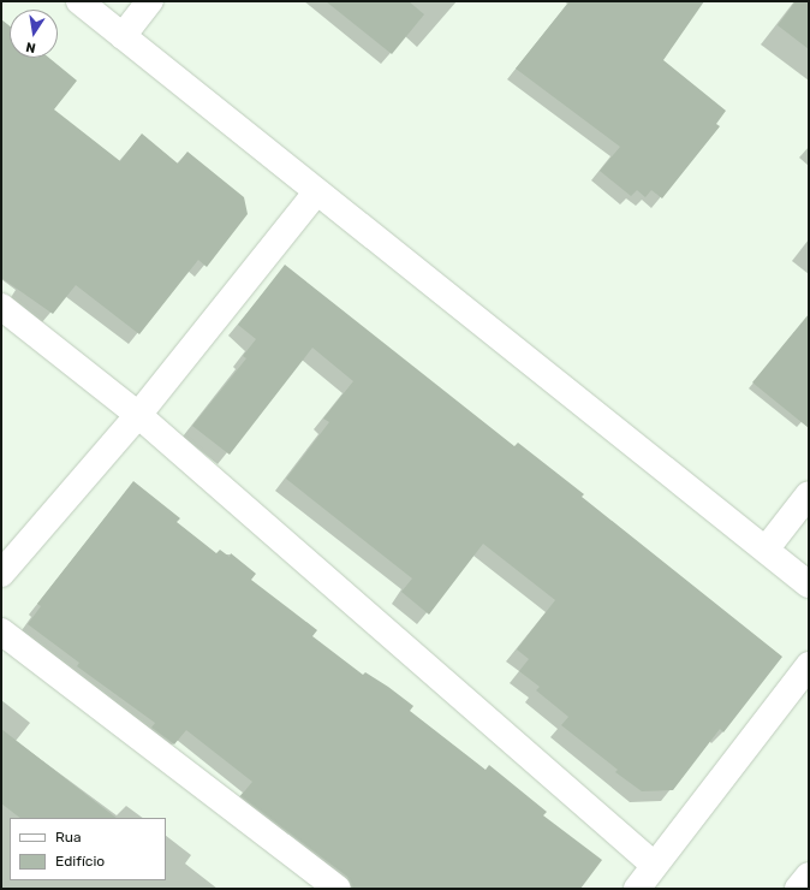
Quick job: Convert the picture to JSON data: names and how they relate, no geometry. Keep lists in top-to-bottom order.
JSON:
{
  "legend": ["Rua", "Edifício"],
  "north": "bottom"
}
